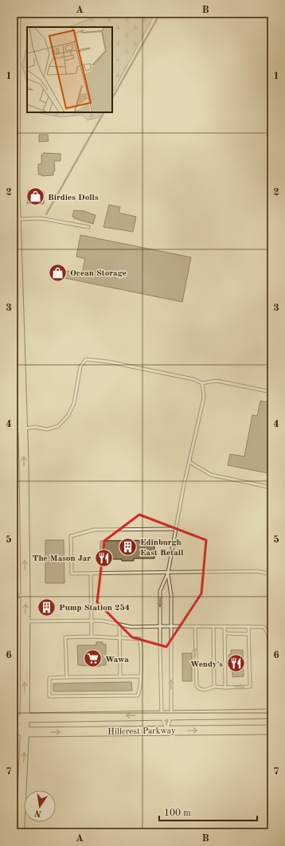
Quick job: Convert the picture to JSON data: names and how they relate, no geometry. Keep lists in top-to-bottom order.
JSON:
{
  "streets": {
    "highway": ["Hillcrest Parkway"]
  },
  "places": {
    "shop": ["Birdies Dolls", "Ocean Storage"],
    "building": ["Edinburgh East Retail", "Pump Station 254"],
    "restaurant": ["The Mason Jar", "Wendy's"],
    "supermarket": ["Wawa"]
  },
  "scale_bar": "100 m",
  "north": "bottom",
  "grid": {
    "columns": ["A", "B"],
    "rows": [
      "1",
      "2",
      "3",
      "4",
      "5",
      "6",
      "7"
    ]
  }
}
